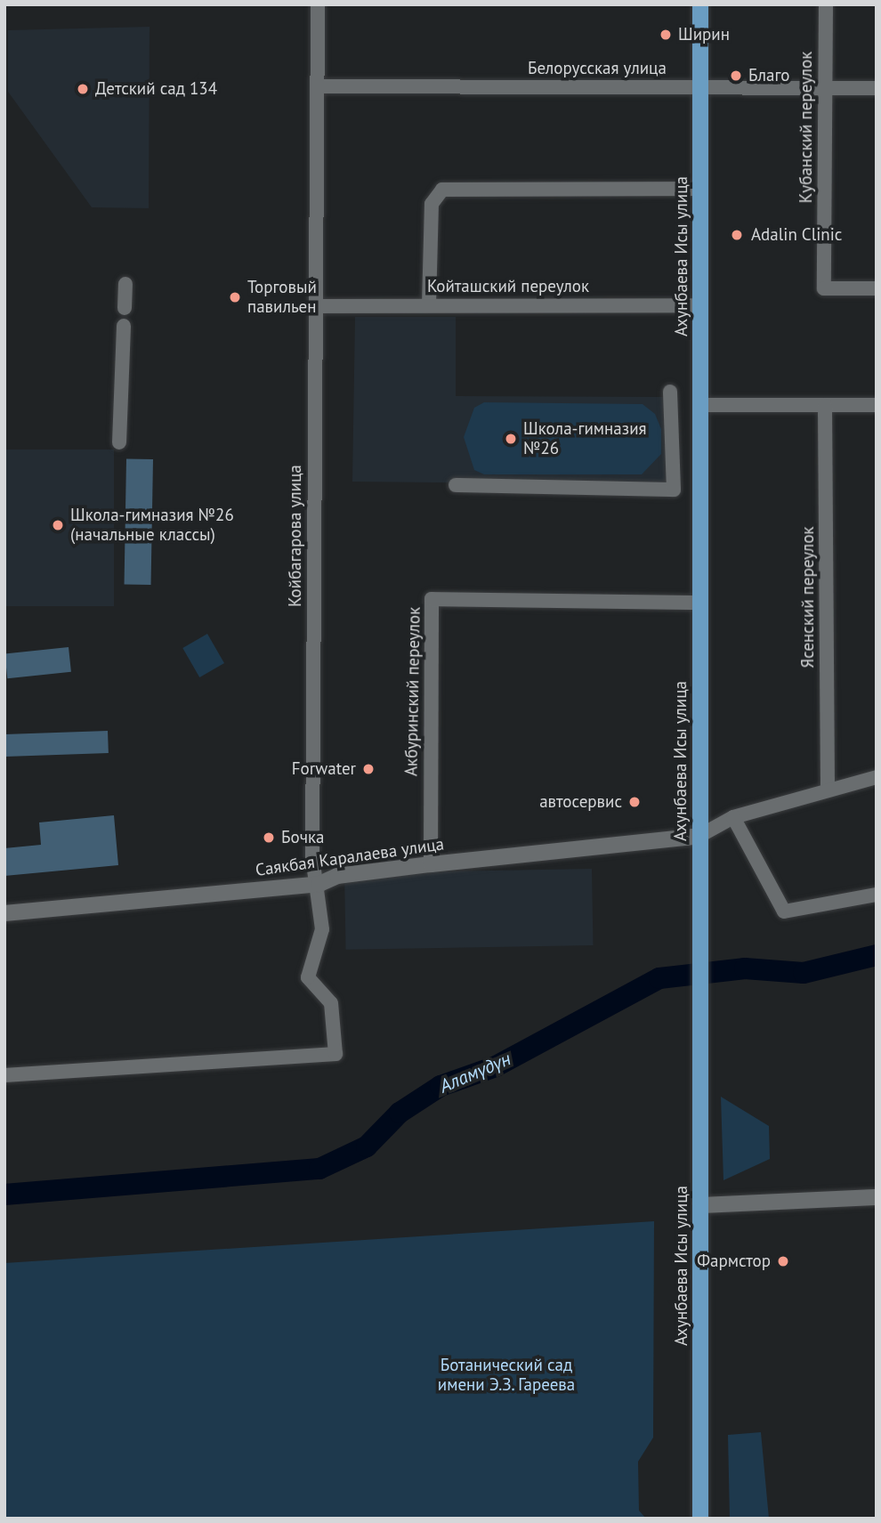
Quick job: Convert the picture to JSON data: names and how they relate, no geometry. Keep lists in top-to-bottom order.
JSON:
{
  "streets": {
    "main road": ["Ахунбаева Исы улица", "Саякбая Каралаева улица"],
    "street": [
      "Белорусская улица",
      "Кубанский переулок",
      "Койташский переулок",
      "Койбагарова улица",
      "Ясенский переулок",
      "Акбуринский переулок"
    ]
  },
  "crossings": [
    ["Белорусская улица", "Кубанский переулок"],
    ["Белорусская улица", "Ахунбаева Исы улица"],
    ["Белорусская улица", "Койбагарова улица"],
    ["Ахунбаева Исы улица", "Койташский переулок"],
    ["Ахунбаева Исы улица", "Акбуринский переулок"],
    ["Ахунбаева Исы улица", "Саякбая Каралаева улица"],
    ["Койташский переулок", "Койбагарова улица"],
    ["Койбагарова улица", "Саякбая Каралаева улица"],
    ["Акбуринский переулок", "Саякбая Каралаева улица"]
  ],
  "water": ["Аламүдүн"],
  "parks": ["Ботанический сад имени Э.З. Гареева"],
  "places": [
    "Ширин",
    "Благо",
    "Детский сад 134",
    "Adalin Clinic",
    "Торговый павильен",
    "Школа-гимназия №26",
    "Школа-гимназия №26 (начальные классы)",
    "Forwater",
    "автосервис",
    "Бочка",
    "Фармстор"
  ]
}
